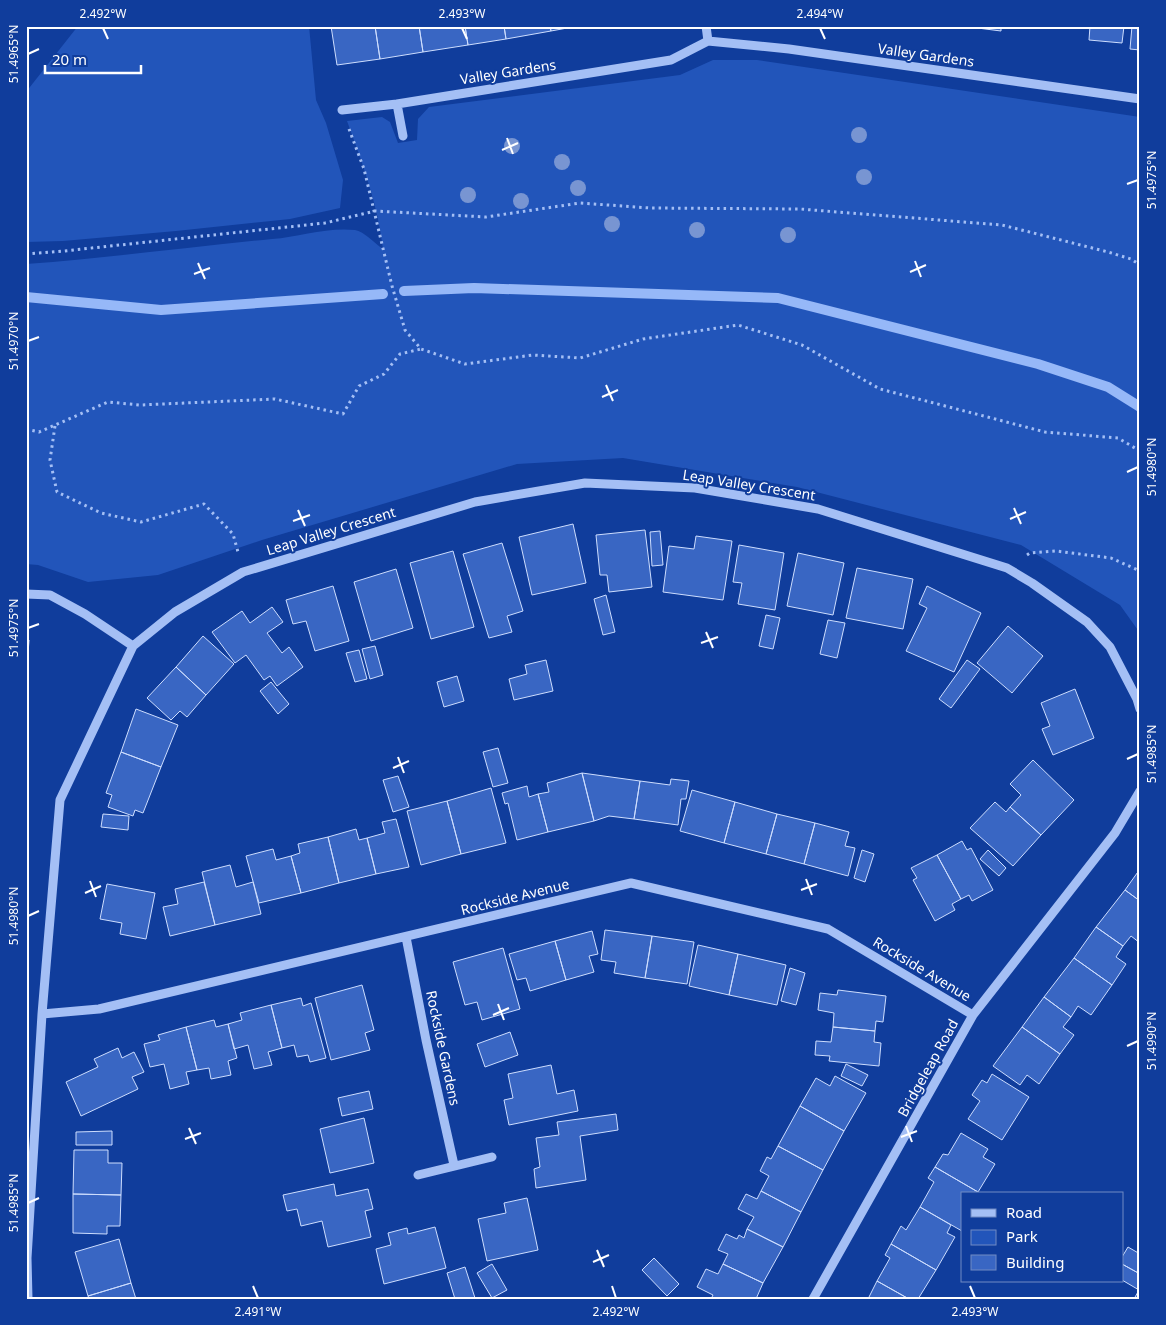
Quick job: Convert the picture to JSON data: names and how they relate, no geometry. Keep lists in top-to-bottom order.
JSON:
{
  "streets": {
    "street": [
      "Valley Gardens",
      "Leap Valley Crescent",
      "Rockside Avenue",
      "Rockside Gardens",
      "Bridgeleap Road"
    ]
  },
  "crossings": [
    ["Leap Valley Crescent", "Rockside Avenue"],
    ["Rockside Avenue", "Rockside Gardens"],
    ["Rockside Avenue", "Bridgeleap Road"]
  ],
  "legend": ["Road", "Park", "Building"],
  "scale_bar": "20 m",
  "coordinates": [
    "2.492°W",
    "2.493°W",
    "2.494°W",
    "51.4965°N",
    "51.4975°N",
    "51.4970°N",
    "51.4980°N",
    "51.4985°N",
    "51.4990°N",
    "2.491°W"
  ]
}
